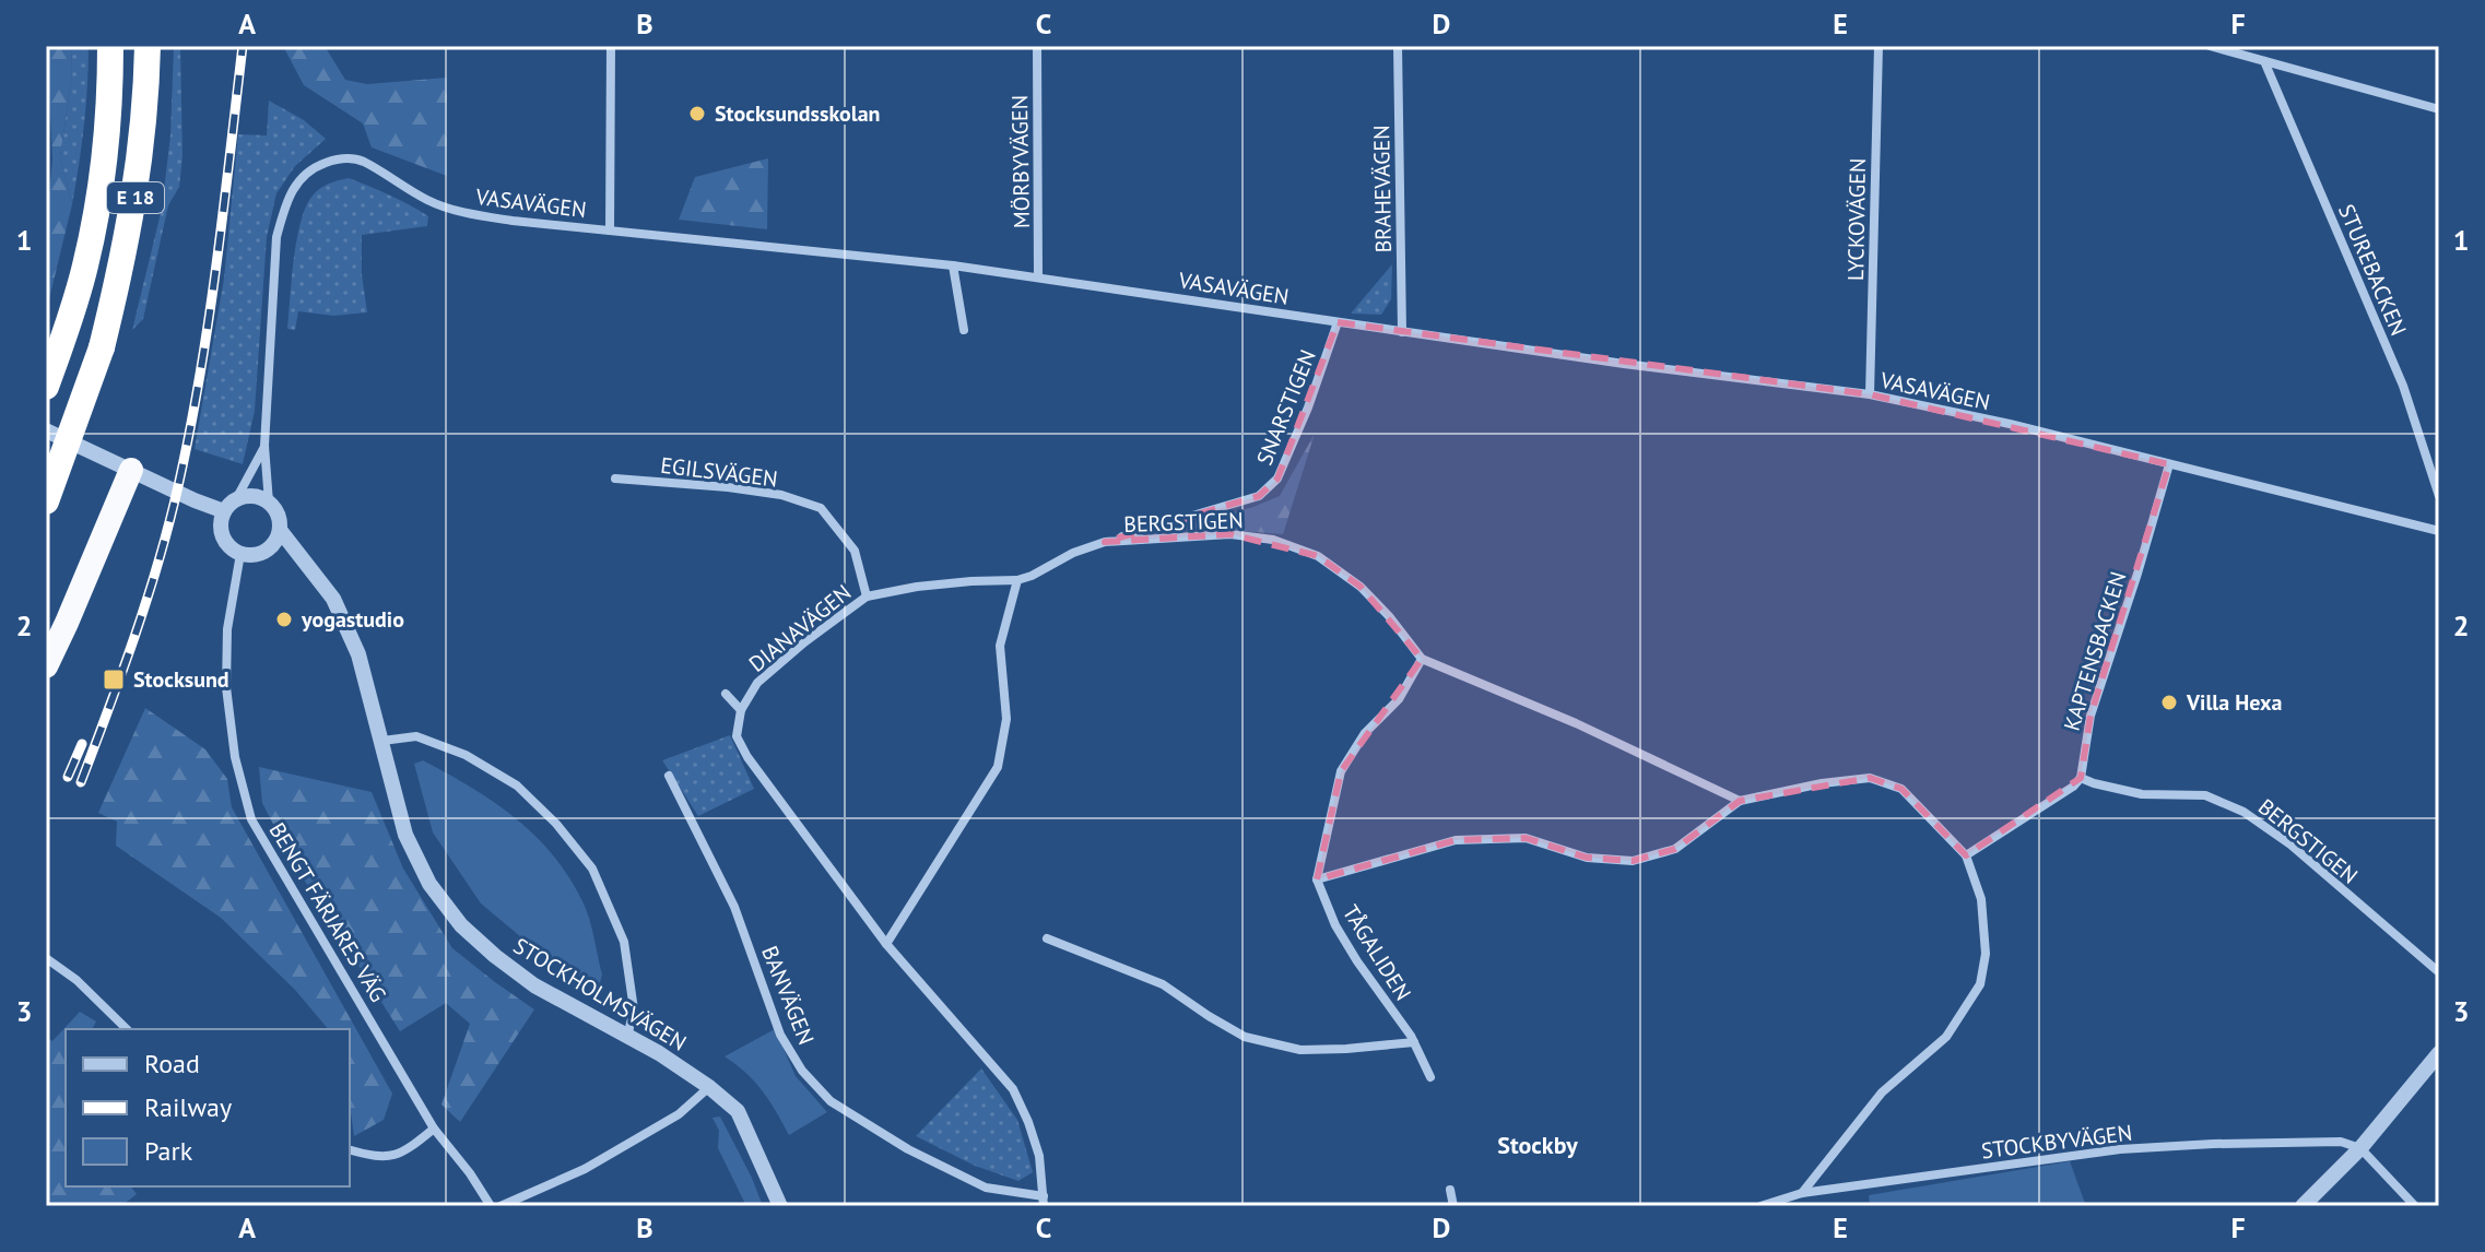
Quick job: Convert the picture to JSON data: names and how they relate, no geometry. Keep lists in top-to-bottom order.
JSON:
{
  "streets": {
    "highway": ["E 18"],
    "street": [
      "MÖRBYVÄGEN",
      "BRAHEVÄGEN",
      "VASAVÄGEN",
      "LYCKOVÄGEN",
      "STUREBACKEN",
      "SNARSTIGEN",
      "EGILSVÄGEN",
      "BERGSTIGEN",
      "DIANAVÄGEN",
      "KAPTENSBACKEN",
      "BENGT FÄRJARES VÄG",
      "TÅGALIDEN",
      "STOCKHOLMSVÄGEN",
      "BANVÄGEN",
      "STOCKBYVÄGEN"
    ]
  },
  "crossings": [
    ["MÖRBYVÄGEN", "VASAVÄGEN"],
    ["BRAHEVÄGEN", "VASAVÄGEN"],
    ["VASAVÄGEN", "LYCKOVÄGEN"],
    ["VASAVÄGEN", "SNARSTIGEN"],
    ["VASAVÄGEN", "KAPTENSBACKEN"],
    ["VASAVÄGEN", "BENGT FÄRJARES VÄG"],
    ["VASAVÄGEN", "STOCKHOLMSVÄGEN"],
    ["SNARSTIGEN", "BERGSTIGEN"],
    ["EGILSVÄGEN", "DIANAVÄGEN"],
    ["BERGSTIGEN", "DIANAVÄGEN"],
    ["BERGSTIGEN", "KAPTENSBACKEN"],
    ["BENGT FÄRJARES VÄG", "STOCKHOLMSVÄGEN"]
  ],
  "districts": ["Stockby"],
  "places": {
    "other": ["Stocksundsskolan", "yogastudio", "Villa Hexa"],
    "transit": ["Stocksund"]
  },
  "legend": ["Road", "Railway", "Park"],
  "grid": {
    "columns": [
      "A",
      "B",
      "C",
      "D",
      "E",
      "F"
    ],
    "rows": ["1", "2", "3"]
  }
}
